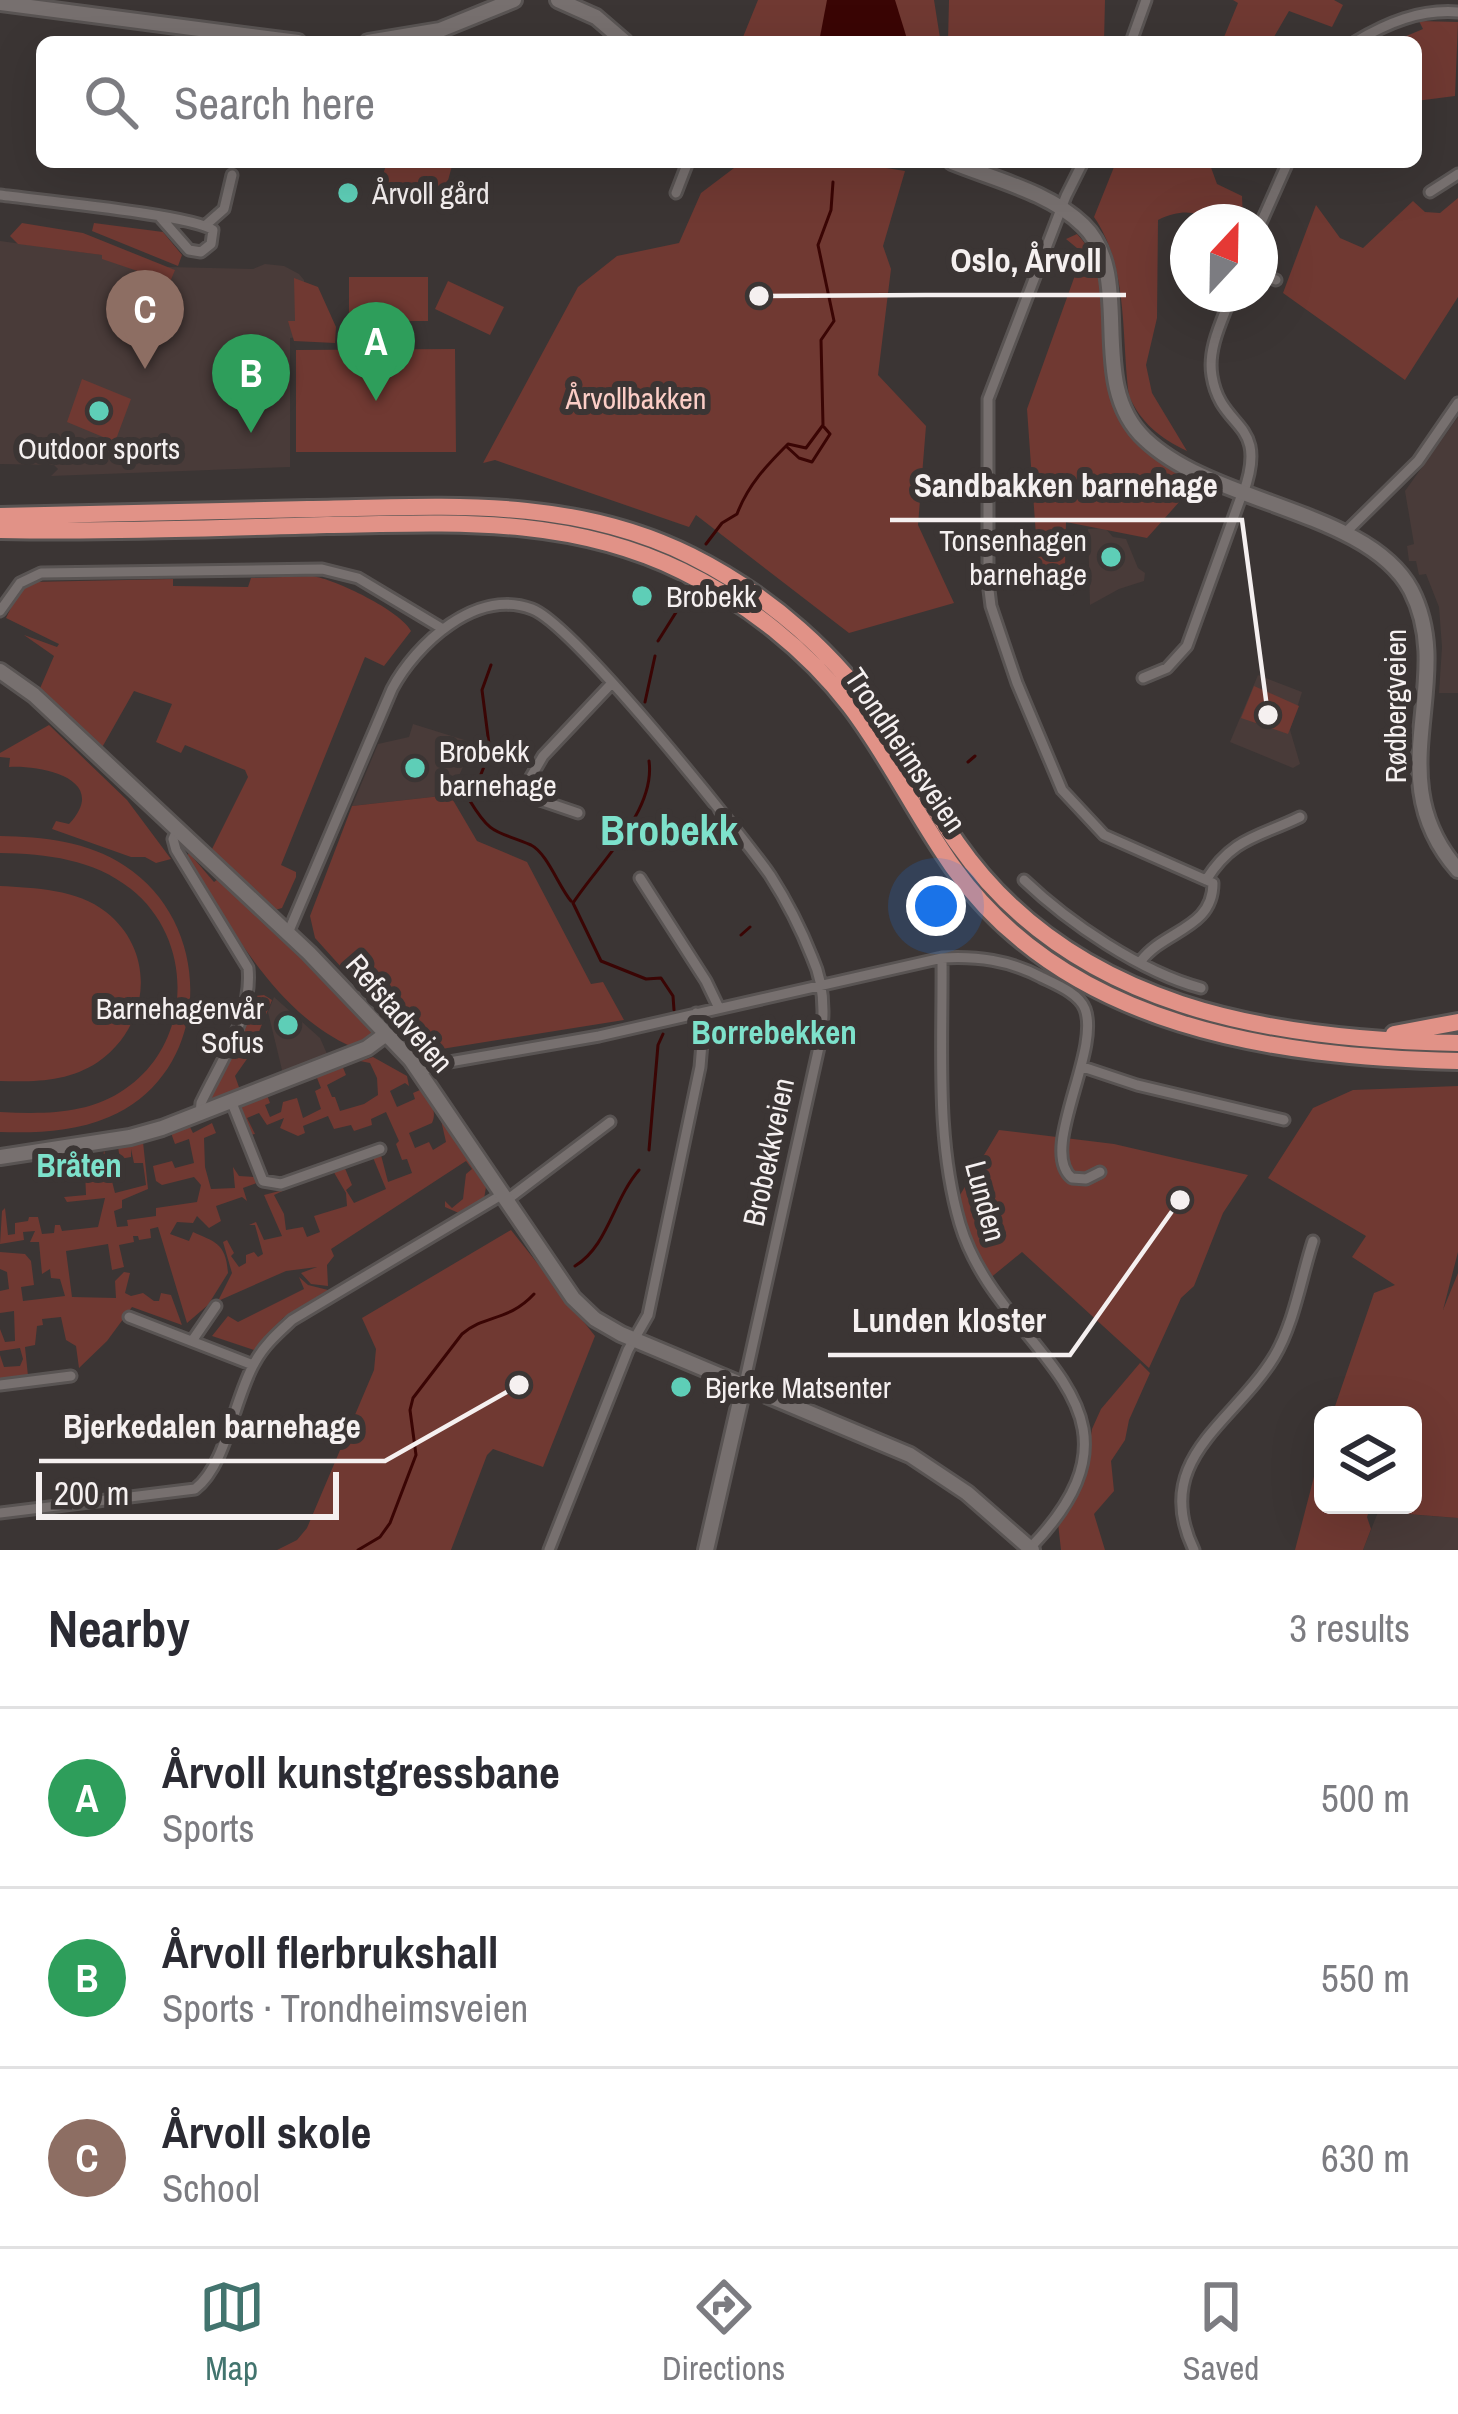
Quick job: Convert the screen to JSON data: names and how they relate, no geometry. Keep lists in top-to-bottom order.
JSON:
{
  "streets": {
    "highway": ["Trondheimsveien"],
    "street": [
      "Rødbergveien",
      "Refstadveien",
      "Brobekkveien",
      "Lunden"
    ]
  },
  "crossings": [
    ["Refstadveien", "Brobekkveien"],
    ["Refstadveien", "Lunden"]
  ],
  "districts": ["Brobekk", "Borrebekken", "Bråten"],
  "parks": ["Årvollbakken"],
  "places": [
    "Årvoll gård",
    "Oslo, Årvoll",
    "Outdoor sports",
    "Tonsenhagen barnehage",
    "Brobekk",
    "Sandbakken barnehage",
    "Brobekk barnehage",
    "Barnehagenvår Sofus",
    "Lunden kloster",
    "Bjerkedalen barnehage",
    "Bjerke Matsenter"
  ],
  "scale_bar": "200 m",
  "north": "top",
  "page": {
    "search": "Search here",
    "pins": ["C", "A", "B"],
    "scale": "200 m",
    "heading": ["Nearby", "3 results"],
    "list": [
      {
        "mark": "A",
        "name": "Årvoll kunstgressbane",
        "note": "Sports",
        "value": "500 m"
      },
      {
        "mark": "B",
        "name": "Årvoll flerbrukshall",
        "note": "Sports · Trondheimsveien",
        "value": "550 m"
      },
      {
        "mark": "C",
        "name": "Årvoll skole",
        "note": "School",
        "value": "630 m"
      }
    ],
    "nav": ["Map", "Directions", "Saved"]
  }
}
